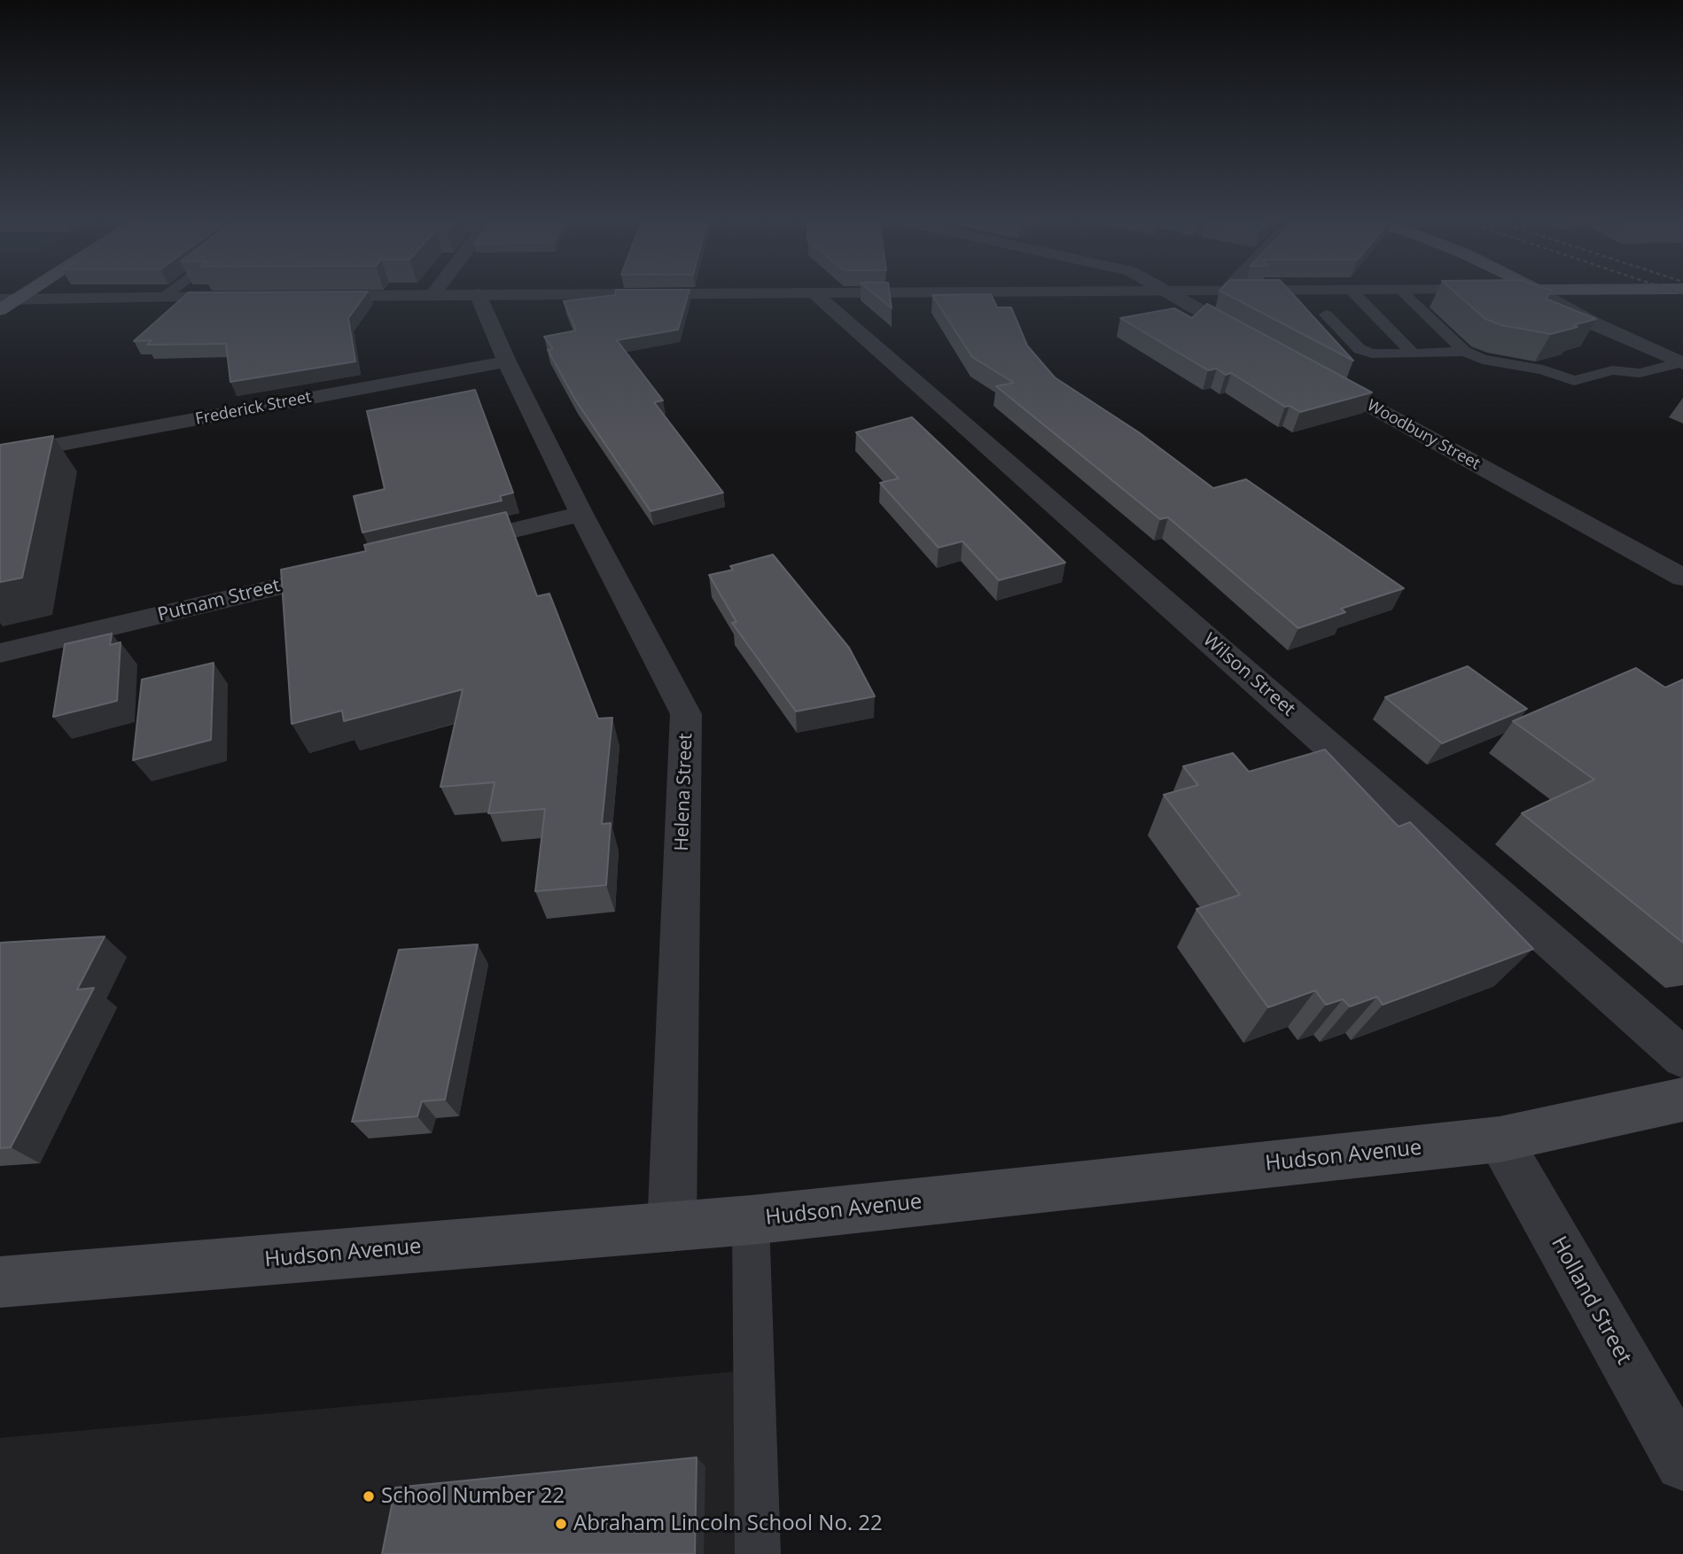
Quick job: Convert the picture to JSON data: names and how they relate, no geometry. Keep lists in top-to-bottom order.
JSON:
{
  "streets": {
    "main road": ["Hudson Avenue"],
    "street": [
      "Frederick Street",
      "Woodbury Street",
      "Putnam Street",
      "Wilson Street",
      "Helena Street",
      "Holland Street"
    ]
  },
  "crossings": [
    ["Frederick Street", "Helena Street"],
    ["Helena Street", "Hudson Avenue"],
    ["Hudson Avenue", "Holland Street"]
  ],
  "places": ["School Number 22", "Abraham Lincoln School No. 22"]
}
